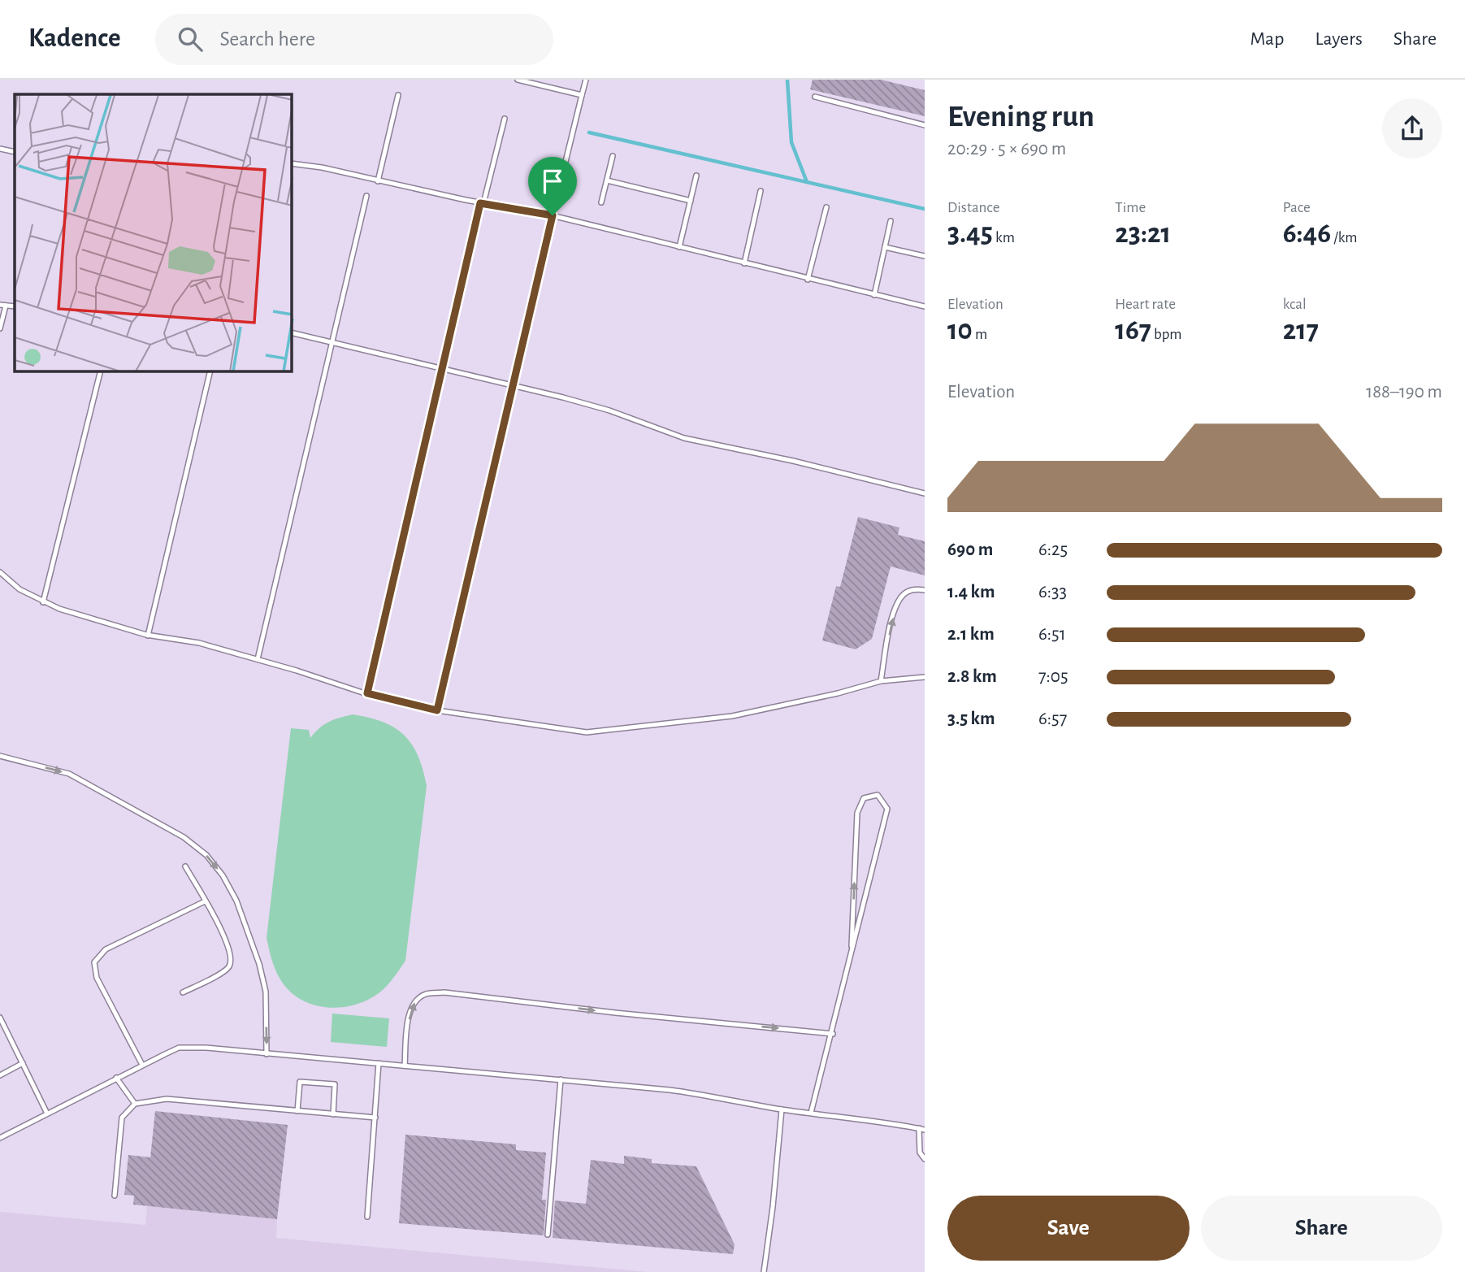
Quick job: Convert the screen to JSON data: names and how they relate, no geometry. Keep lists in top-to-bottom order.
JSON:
{
  "page": {
    "header": "Kadence",
    "search": "Search here",
    "nav": ["Map", "Layers", "Share"],
    "heading": ["Evening run", "20:29 · 5 × 690 m"],
    "stats": [
      ["Distance", "3.45 km"],
      ["Time", "23:21"],
      ["Pace", "6:46 /km"],
      ["Elevation", "10 m"],
      ["Heart rate", "167 bpm"],
      ["kcal", "217"]
    ],
    "chart": ["Elevation", "188–190 m"],
    "list": [
      {
        "name": "690 m",
        "note": "6:25"
      },
      {
        "name": "1.4 km",
        "note": "6:33"
      },
      {
        "name": "2.1 km",
        "note": "6:51"
      },
      {
        "name": "2.8 km",
        "note": "7:05"
      },
      {
        "name": "3.5 km",
        "note": "6:57"
      }
    ],
    "buttons": ["Save", "Share"]
  }
}
